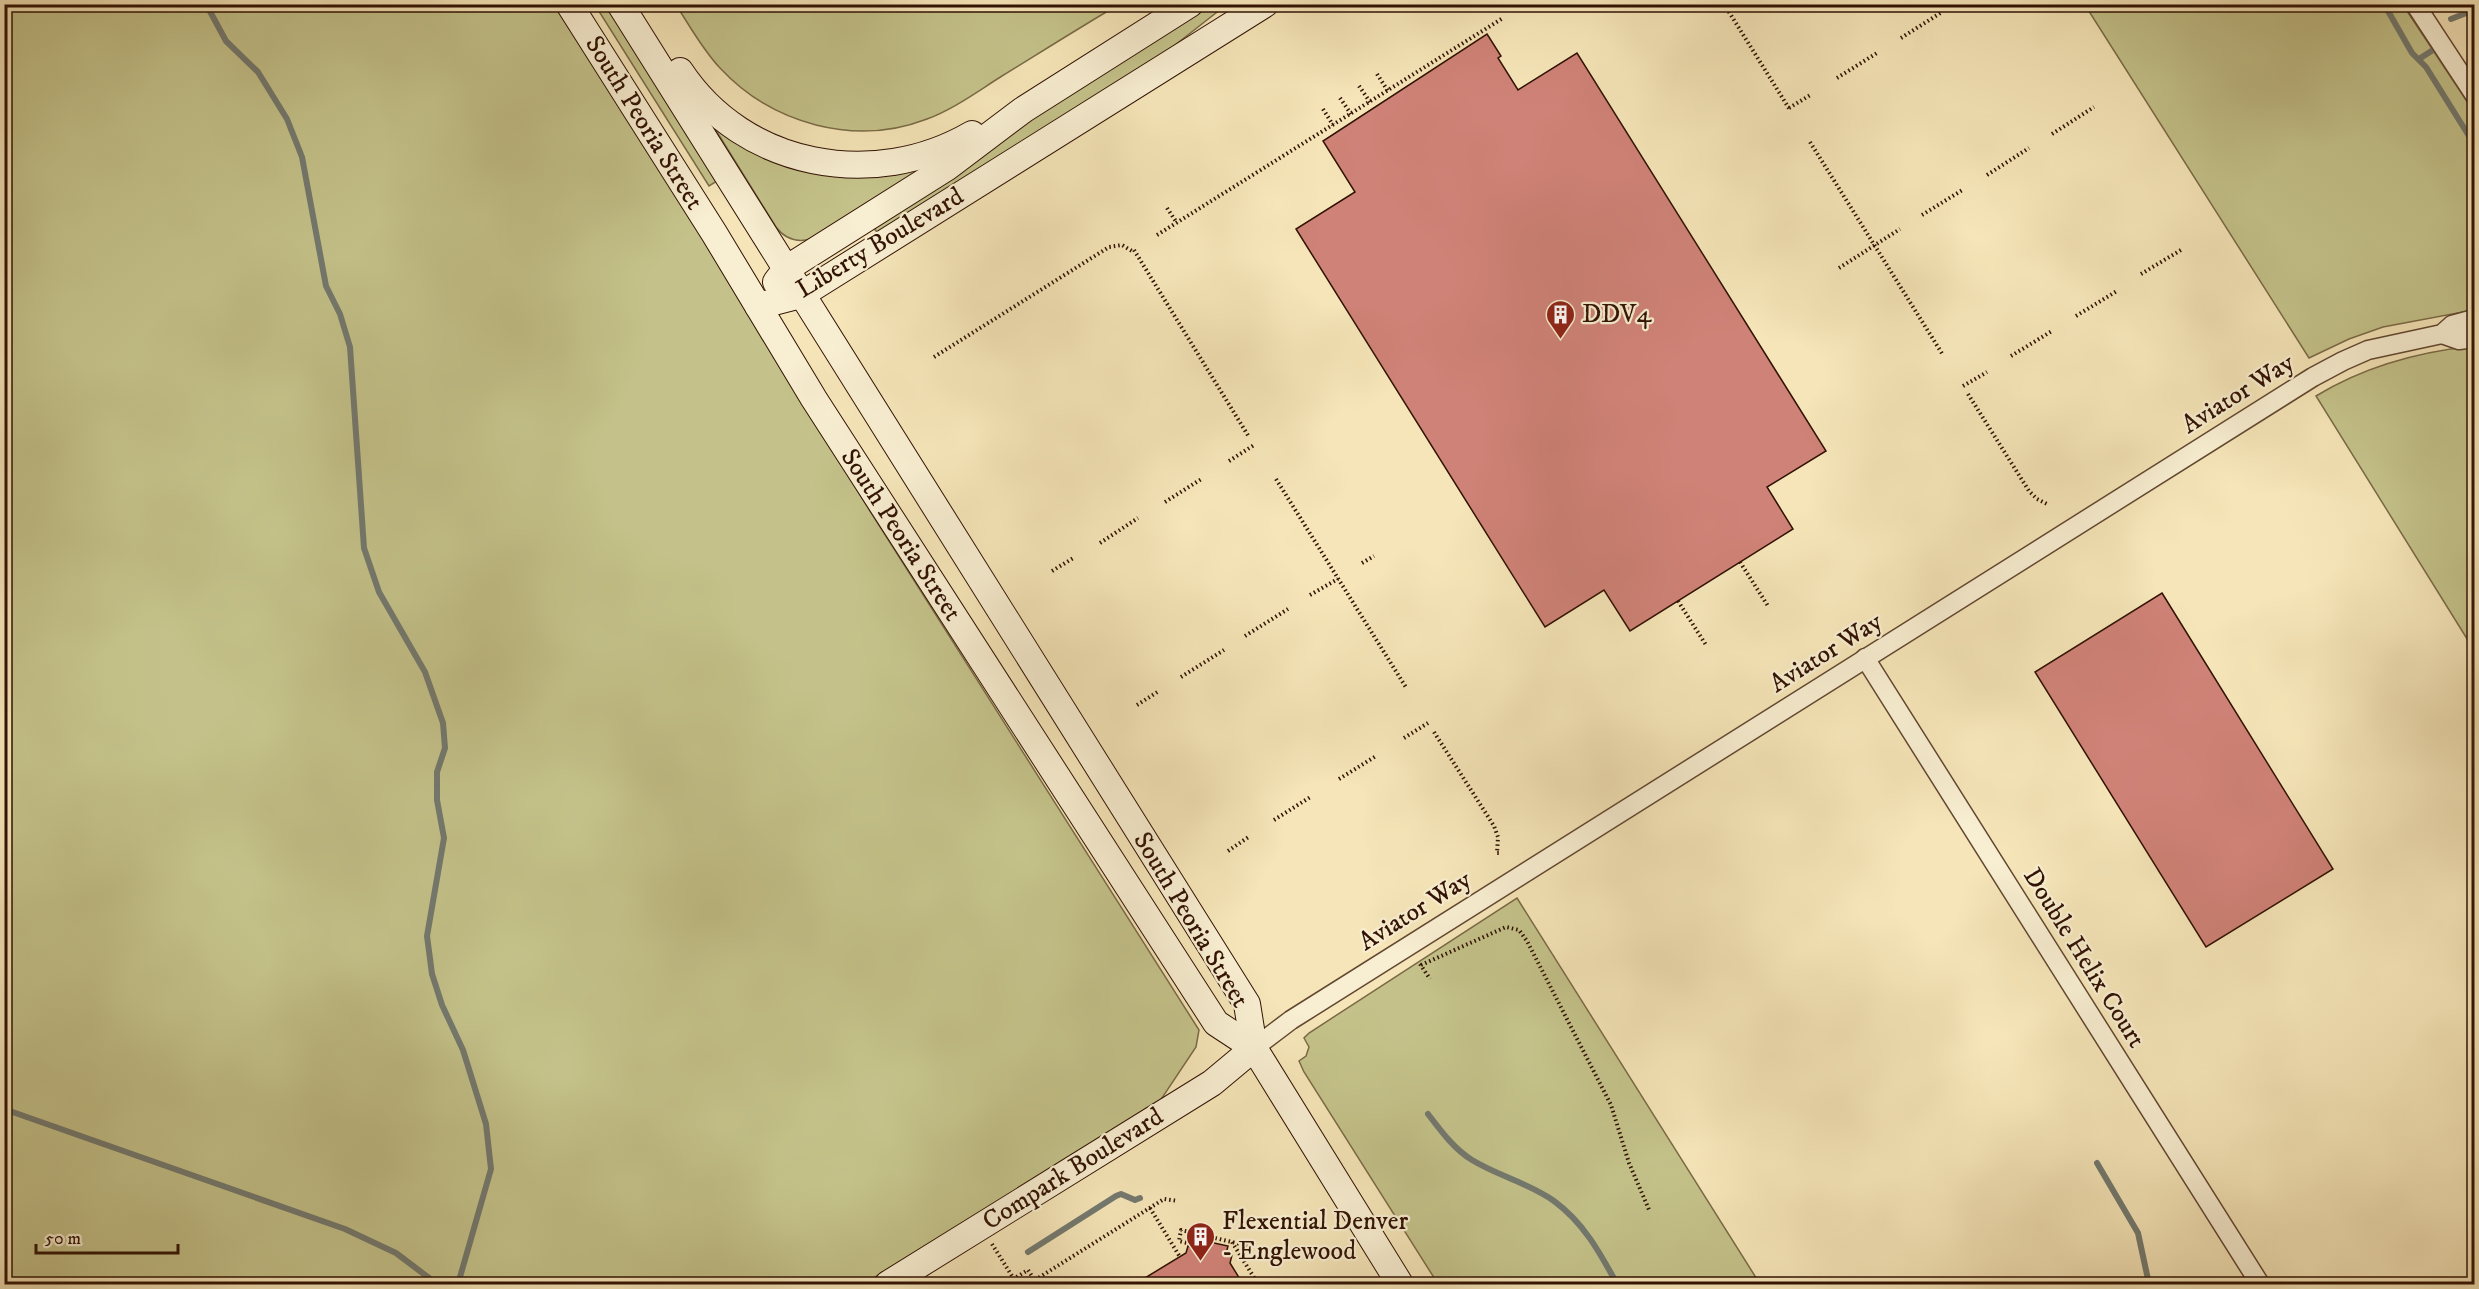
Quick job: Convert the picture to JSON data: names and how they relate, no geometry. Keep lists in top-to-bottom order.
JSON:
{
  "streets": {
    "main road": ["South Peoria Street", "Liberty Boulevard", "Compark Boulevard"],
    "street": ["Aviator Way", "Double Helix Court"]
  },
  "crossings": [
    ["South Peoria Street", "Liberty Boulevard"],
    ["South Peoria Street", "Aviator Way"],
    ["South Peoria Street", "Compark Boulevard"],
    ["Aviator Way", "Double Helix Court"],
    ["Aviator Way", "Compark Boulevard"]
  ],
  "places": {
    "building": ["DDV4", "Flexential Denver - Englewood"]
  },
  "scale_bar": "50 m"
}
